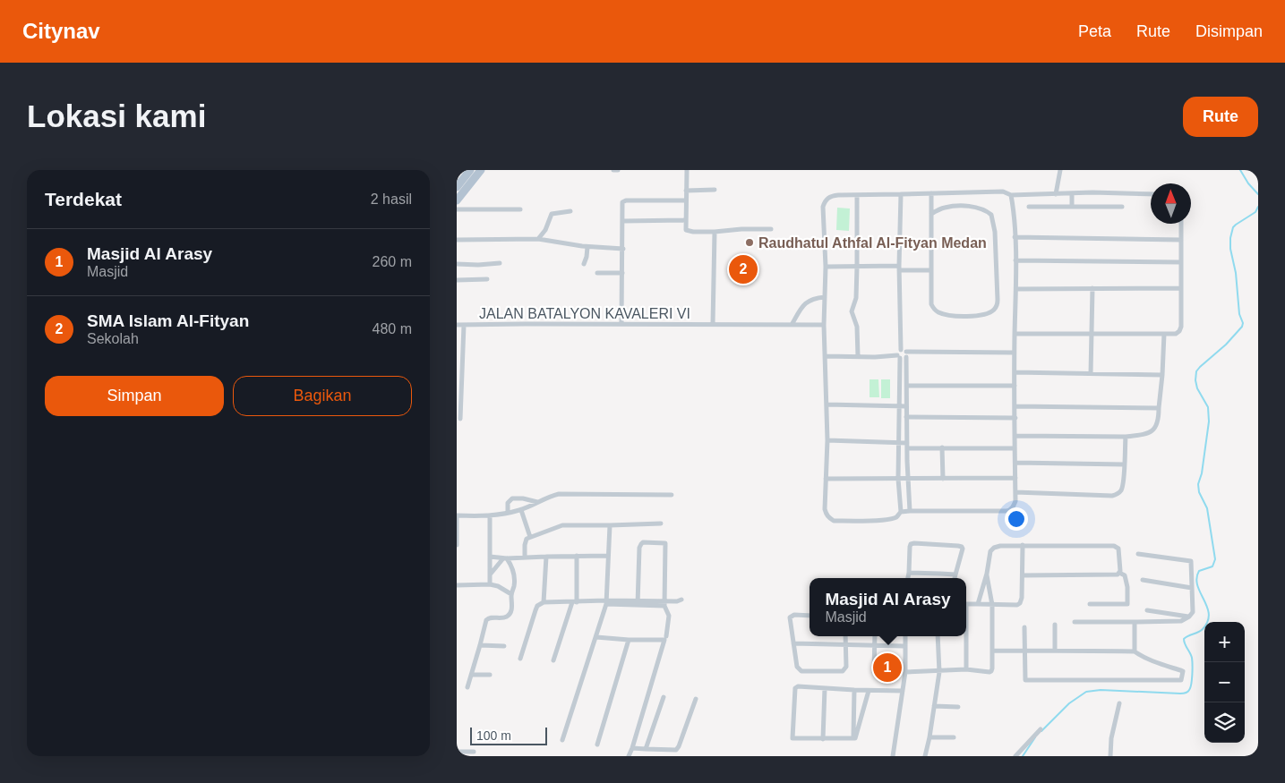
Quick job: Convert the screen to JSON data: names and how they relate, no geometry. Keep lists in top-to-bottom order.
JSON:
{
  "streets": {
    "street": ["JALAN BATALYON KAVALERI VI"]
  },
  "places": ["Raudhatul Athfal Al-Fityan Medan"],
  "scale_bar": "100 m",
  "north": "top",
  "page": {
    "header": "Citynav",
    "nav": ["Peta", "Rute", "Disimpan"],
    "buttons": [
      "Rute",
      ["Simpan", "Bagikan"]
    ],
    "title": "Lokasi kami",
    "heading": ["Terdekat", "2 hasil"],
    "list": [
      {
        "mark": "1",
        "name": "Masjid Al Arasy",
        "note": "Masjid",
        "value": "260 m"
      },
      {
        "mark": "2",
        "name": "SMA Islam Al-Fityan",
        "note": "Sekolah",
        "value": "480 m"
      }
    ],
    "pins": ["2", "1"],
    "popup": ["Masjid Al Arasy", "Masjid"],
    "map_buttons": ["+", "−"],
    "scale": "100 m"
  }
}
